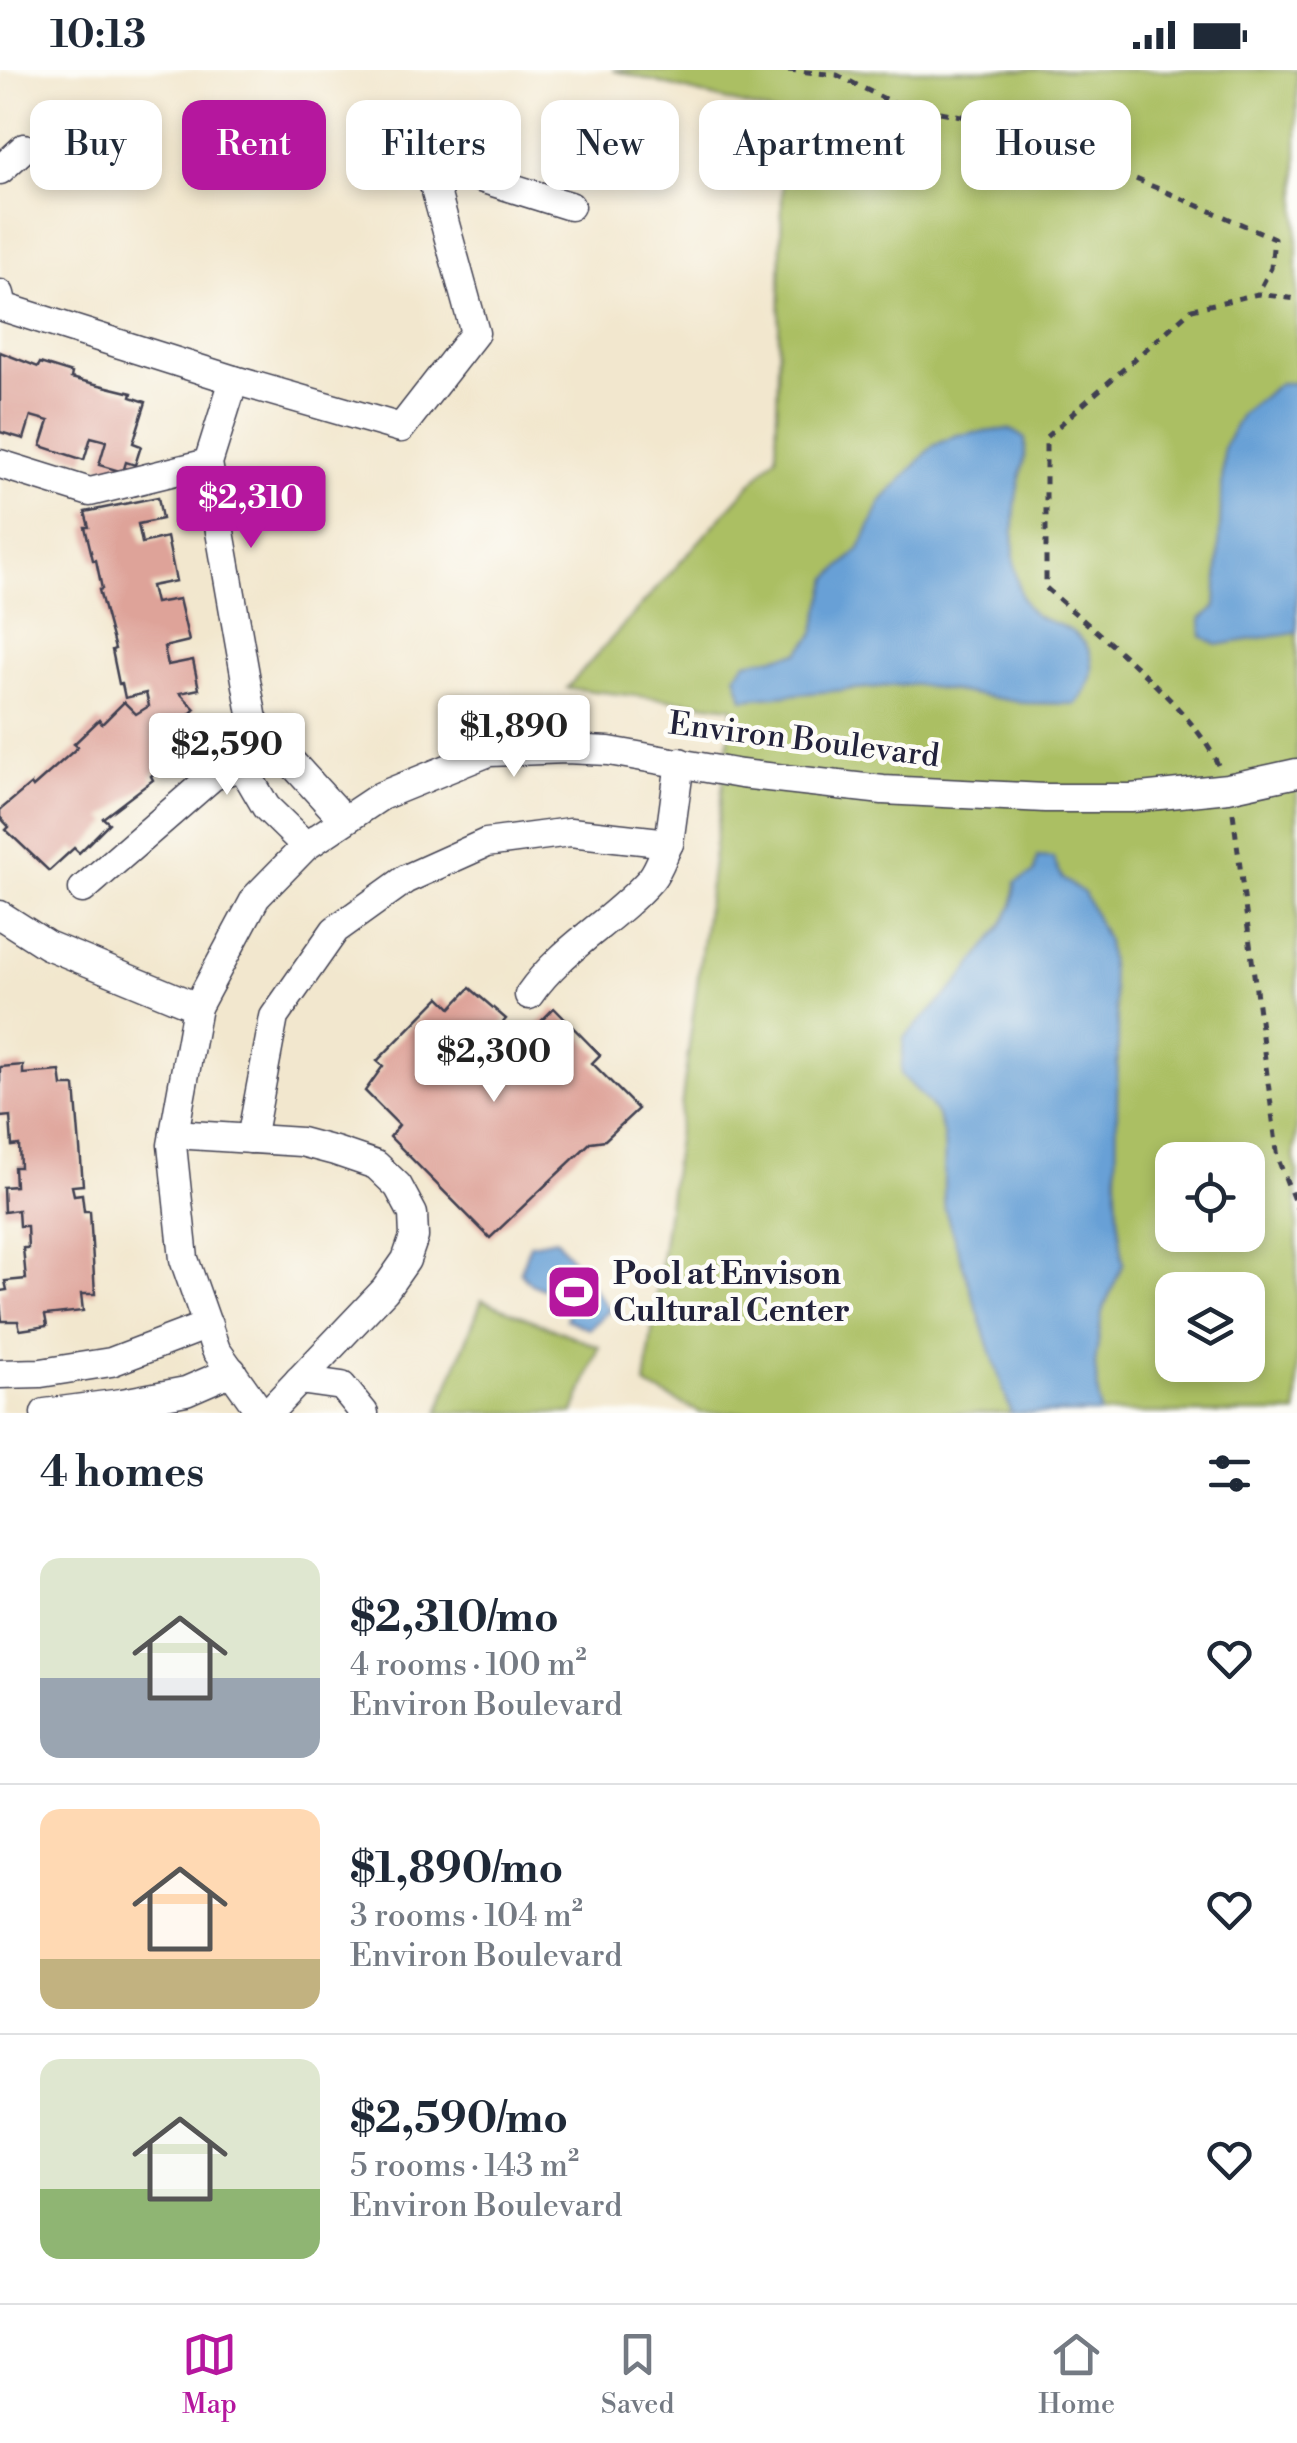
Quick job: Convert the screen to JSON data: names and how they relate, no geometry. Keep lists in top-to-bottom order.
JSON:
{
  "streets": {
    "street": ["Environ Boulevard"]
  },
  "places": {
    "sports": ["Pool at Envison Cultural Center"]
  },
  "page": {
    "status": "10:13",
    "chip": [
      "Buy",
      "Rent",
      "Filters",
      "New",
      "Apartment",
      "House"
    ],
    "price": [
      "$2,310",
      "$1,890",
      "$2,590",
      "$2,300"
    ],
    "heading": "4 homes",
    "list": [
      {
        "name": "$2,310/mo",
        "note": "4 rooms · 100 m² · Environ Boulevard"
      },
      {
        "name": "$1,890/mo",
        "note": "3 rooms · 104 m² · Environ Boulevard"
      },
      {
        "name": "$2,590/mo",
        "note": "5 rooms · 143 m² · Environ Boulevard"
      }
    ],
    "tabs": ["Map", "Saved", "Home"]
  }
}
